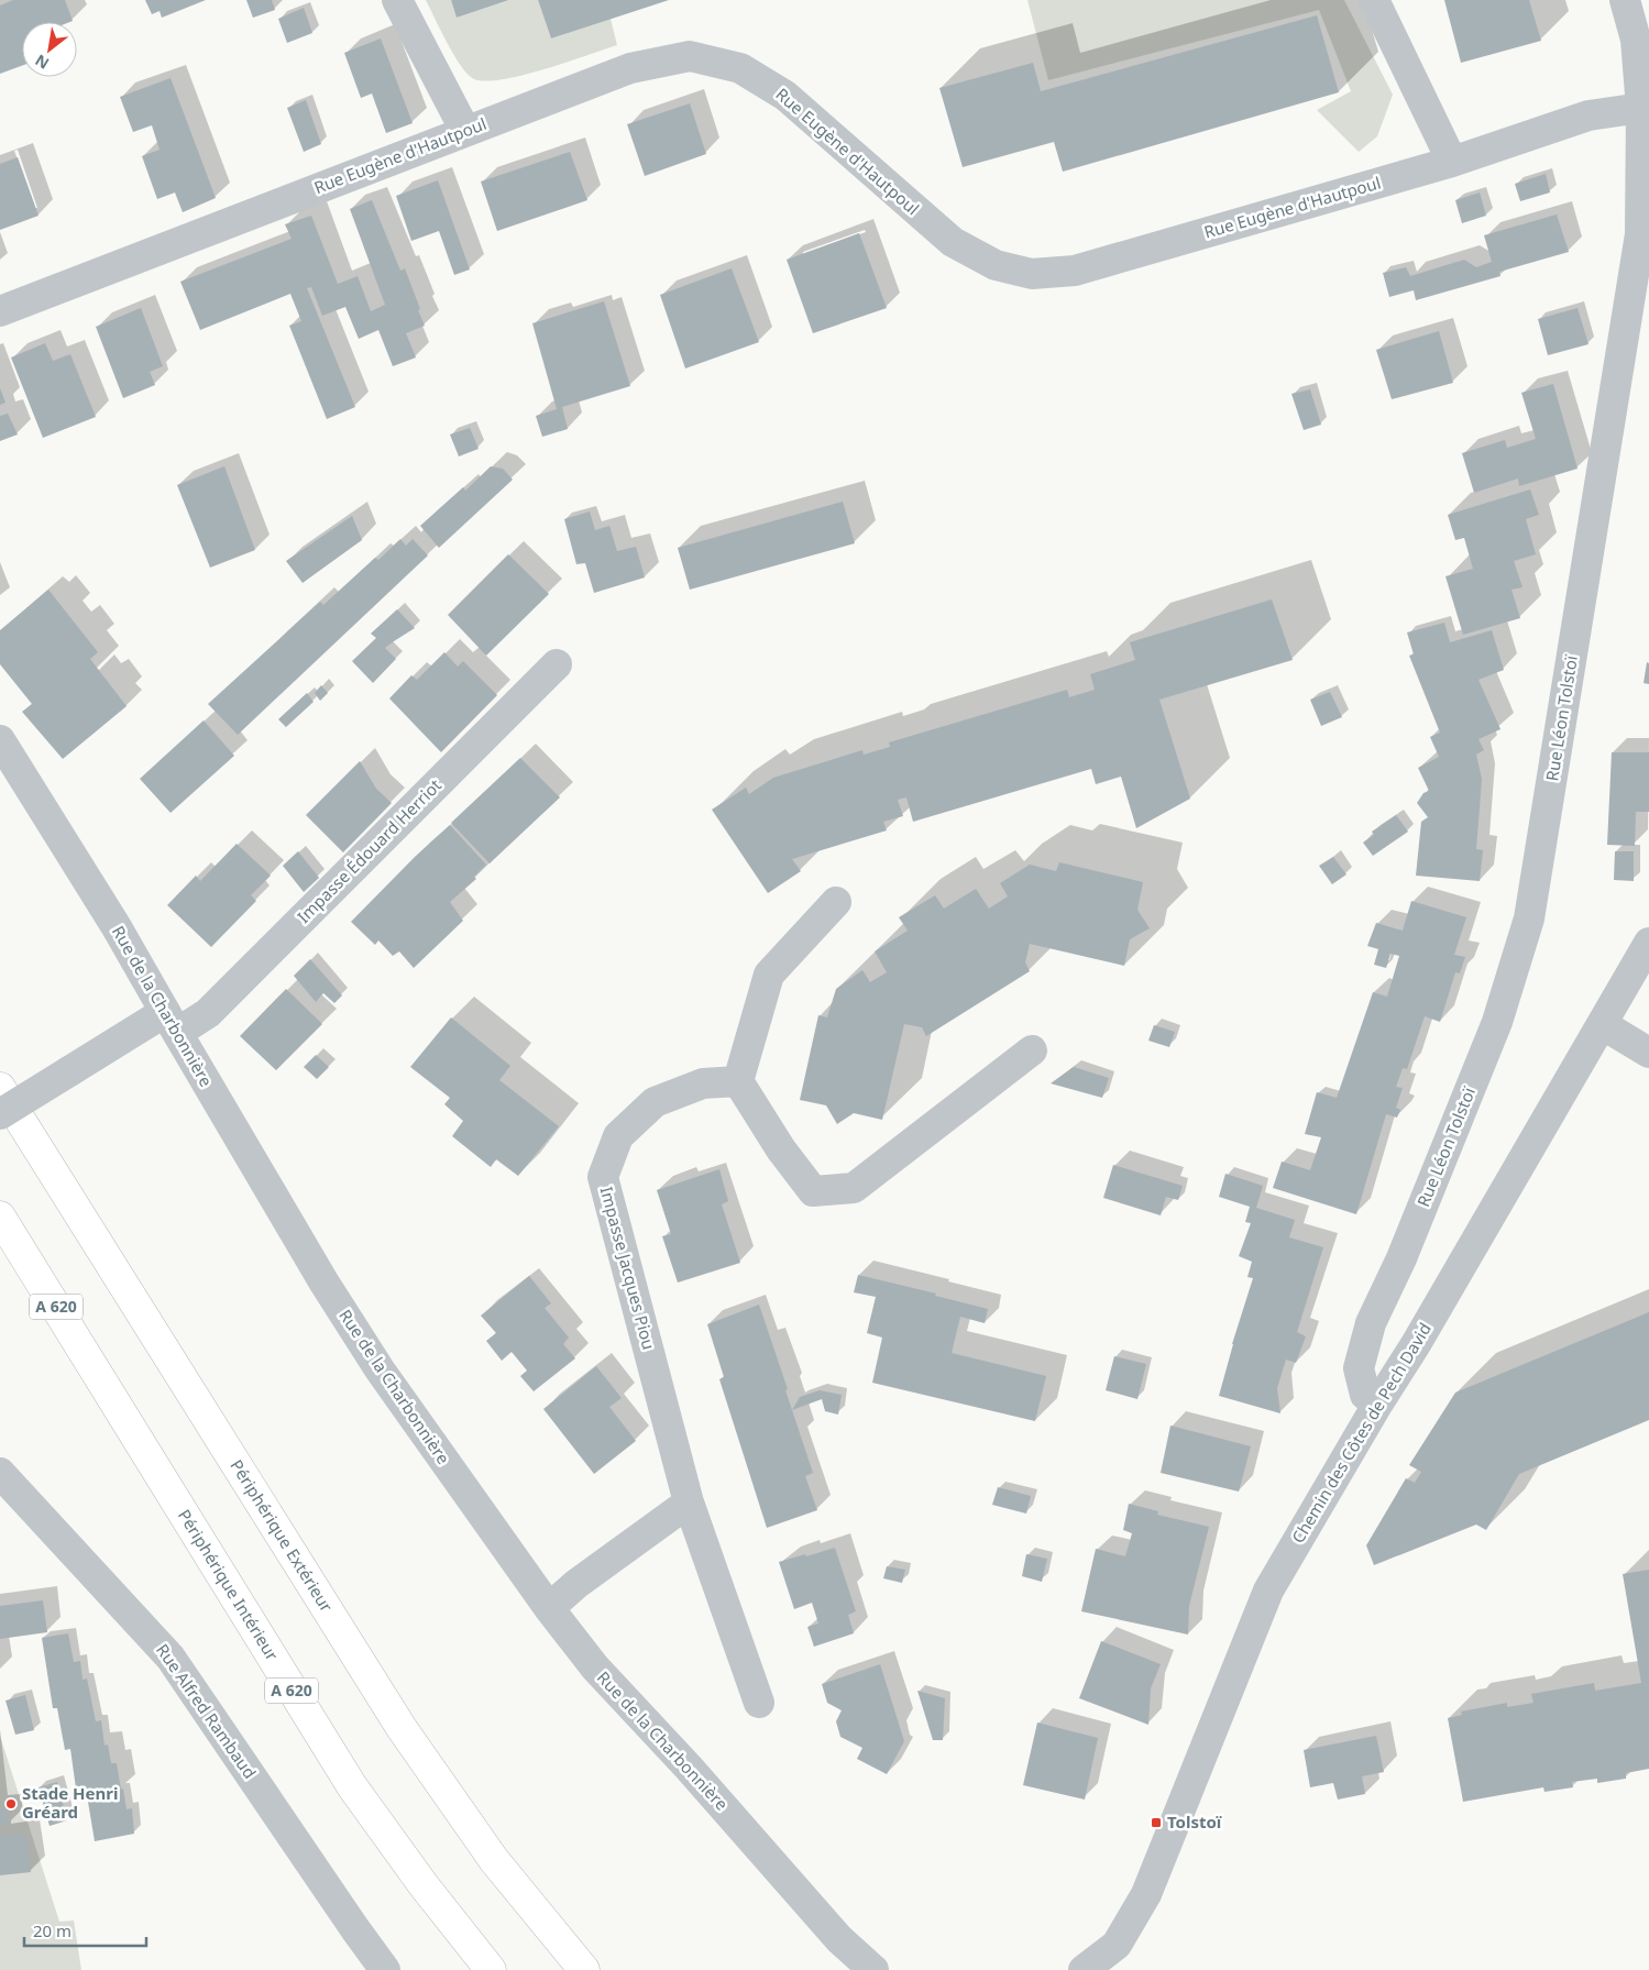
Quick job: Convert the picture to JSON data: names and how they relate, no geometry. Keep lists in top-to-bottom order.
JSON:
{
  "streets": {
    "highway": ["A 620", "Périphérique Extérieur", "Périphérique Intérieur"],
    "street": [
      "Rue Eugène d'Hautpoul",
      "Rue Léon Tolstoï",
      "Impasse Édouard Herriot",
      "Rue de la Charbonnière",
      "Impasse Jacques Piou",
      "Chemin des Côtes de Pech David",
      "Rue Alfred Rambaud"
    ]
  },
  "crossings": [
    ["Rue Eugène d'Hautpoul", "Rue Léon Tolstoï"],
    ["Rue Léon Tolstoï", "Chemin des Côtes de Pech David"],
    ["Impasse Édouard Herriot", "Rue de la Charbonnière"]
  ],
  "places": {
    "other": ["Stade Henri Gréard"],
    "transit": ["Tolstoï"]
  },
  "scale_bar": "20 m",
  "north": "bottom left"
}
